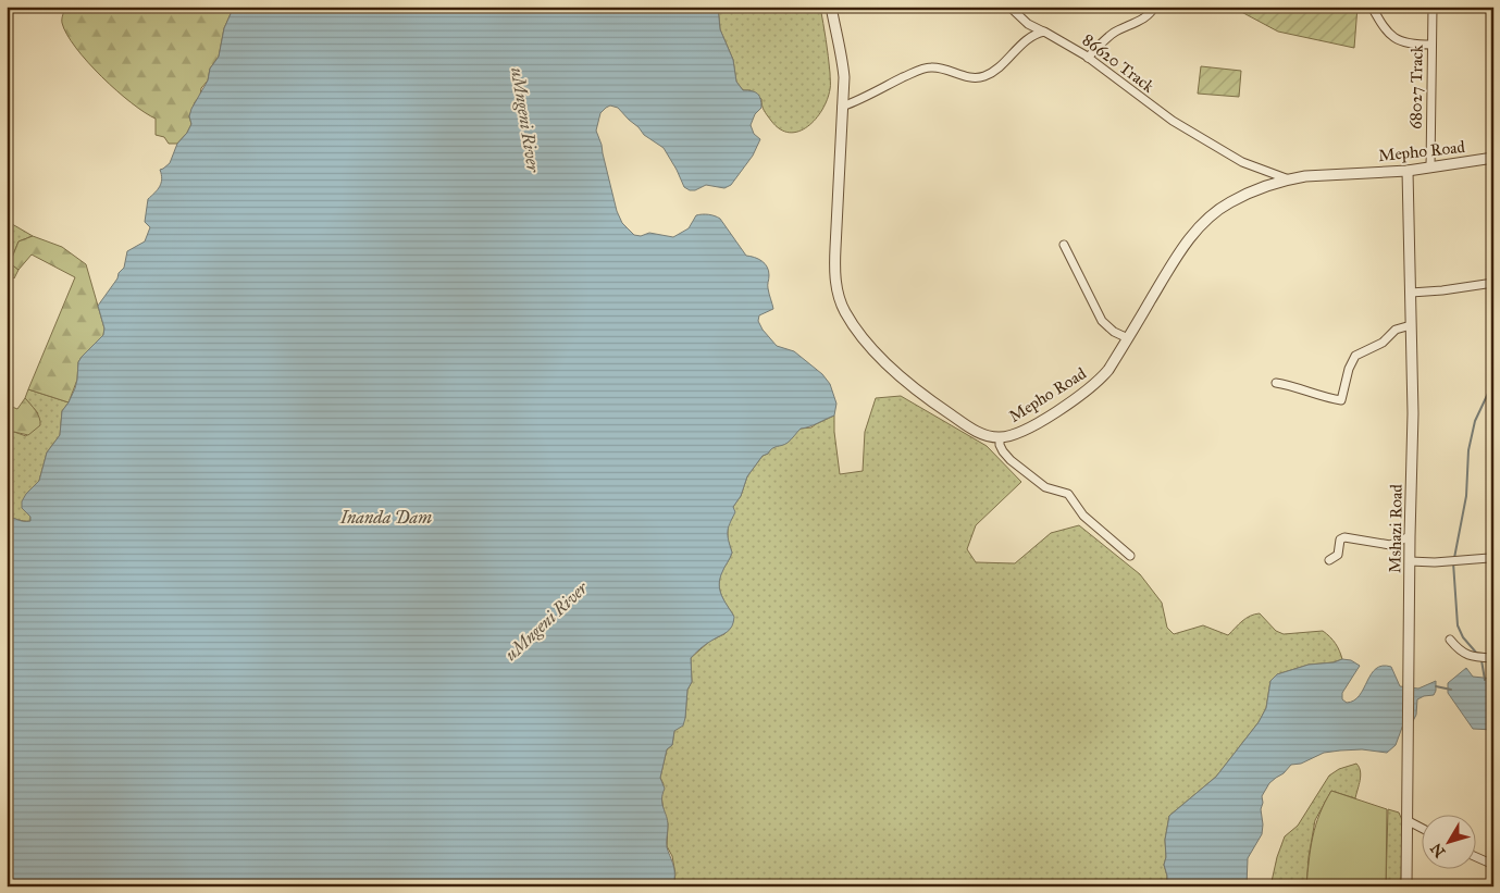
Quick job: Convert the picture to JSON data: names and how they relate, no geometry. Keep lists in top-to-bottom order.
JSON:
{
  "streets": {
    "street": [
      "86620 Track",
      "68027 Track",
      "Mepho Road",
      "Mshazi Road"
    ]
  },
  "crossings": [
    ["86620 Track", "Mepho Road"],
    ["68027 Track", "Mepho Road"],
    ["Mepho Road", "Mshazi Road"]
  ],
  "water": ["uMngeni River", "Inanda Dam"],
  "north": "bottom left"
}
